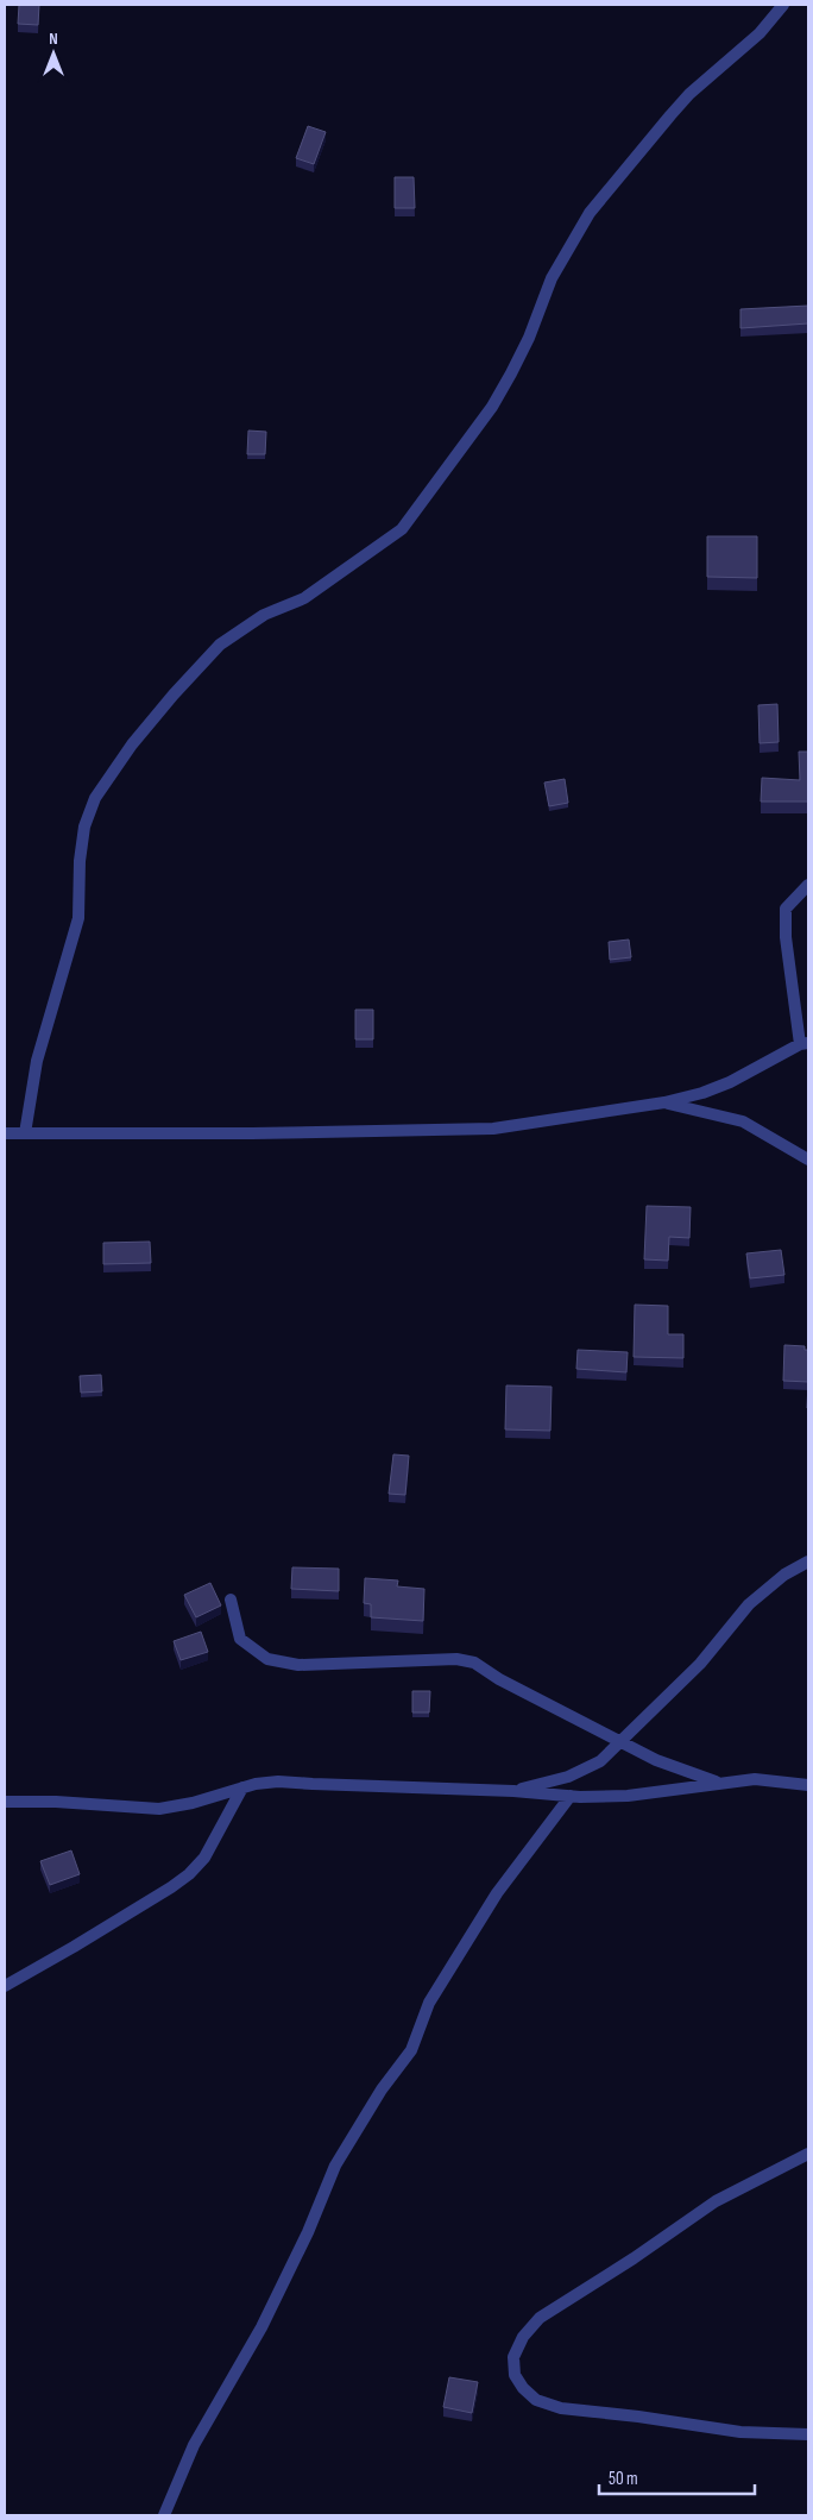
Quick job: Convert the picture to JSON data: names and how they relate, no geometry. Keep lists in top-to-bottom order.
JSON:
{
  "scale_bar": "50 m",
  "north": "top"
}
